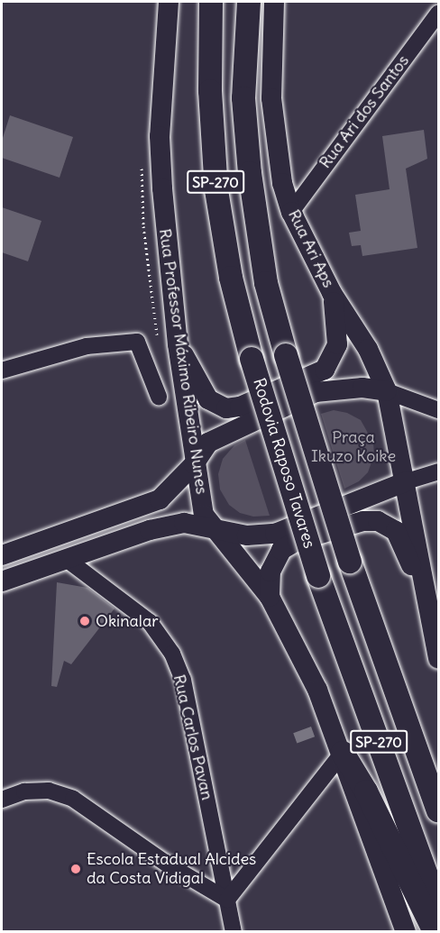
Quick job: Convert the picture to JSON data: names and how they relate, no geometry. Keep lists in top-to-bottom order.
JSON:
{
  "streets": {
    "highway": ["SP-270", "Rodovia Raposo Tavares"],
    "main road": ["Rua Ari Aps", "Rua Professor Máximo Ribeiro Nunes"],
    "street": ["Rua Ari dos Santos", "Rua Carlos Pavan"]
  },
  "crossings": [
    ["Rua Ari dos Santos", "Rua Ari Aps"]
  ],
  "parks": ["Praça Ikuzo Koike"],
  "places": ["Okinalar", "Escola Estadual Alcides da Costa Vidigal"]
}
